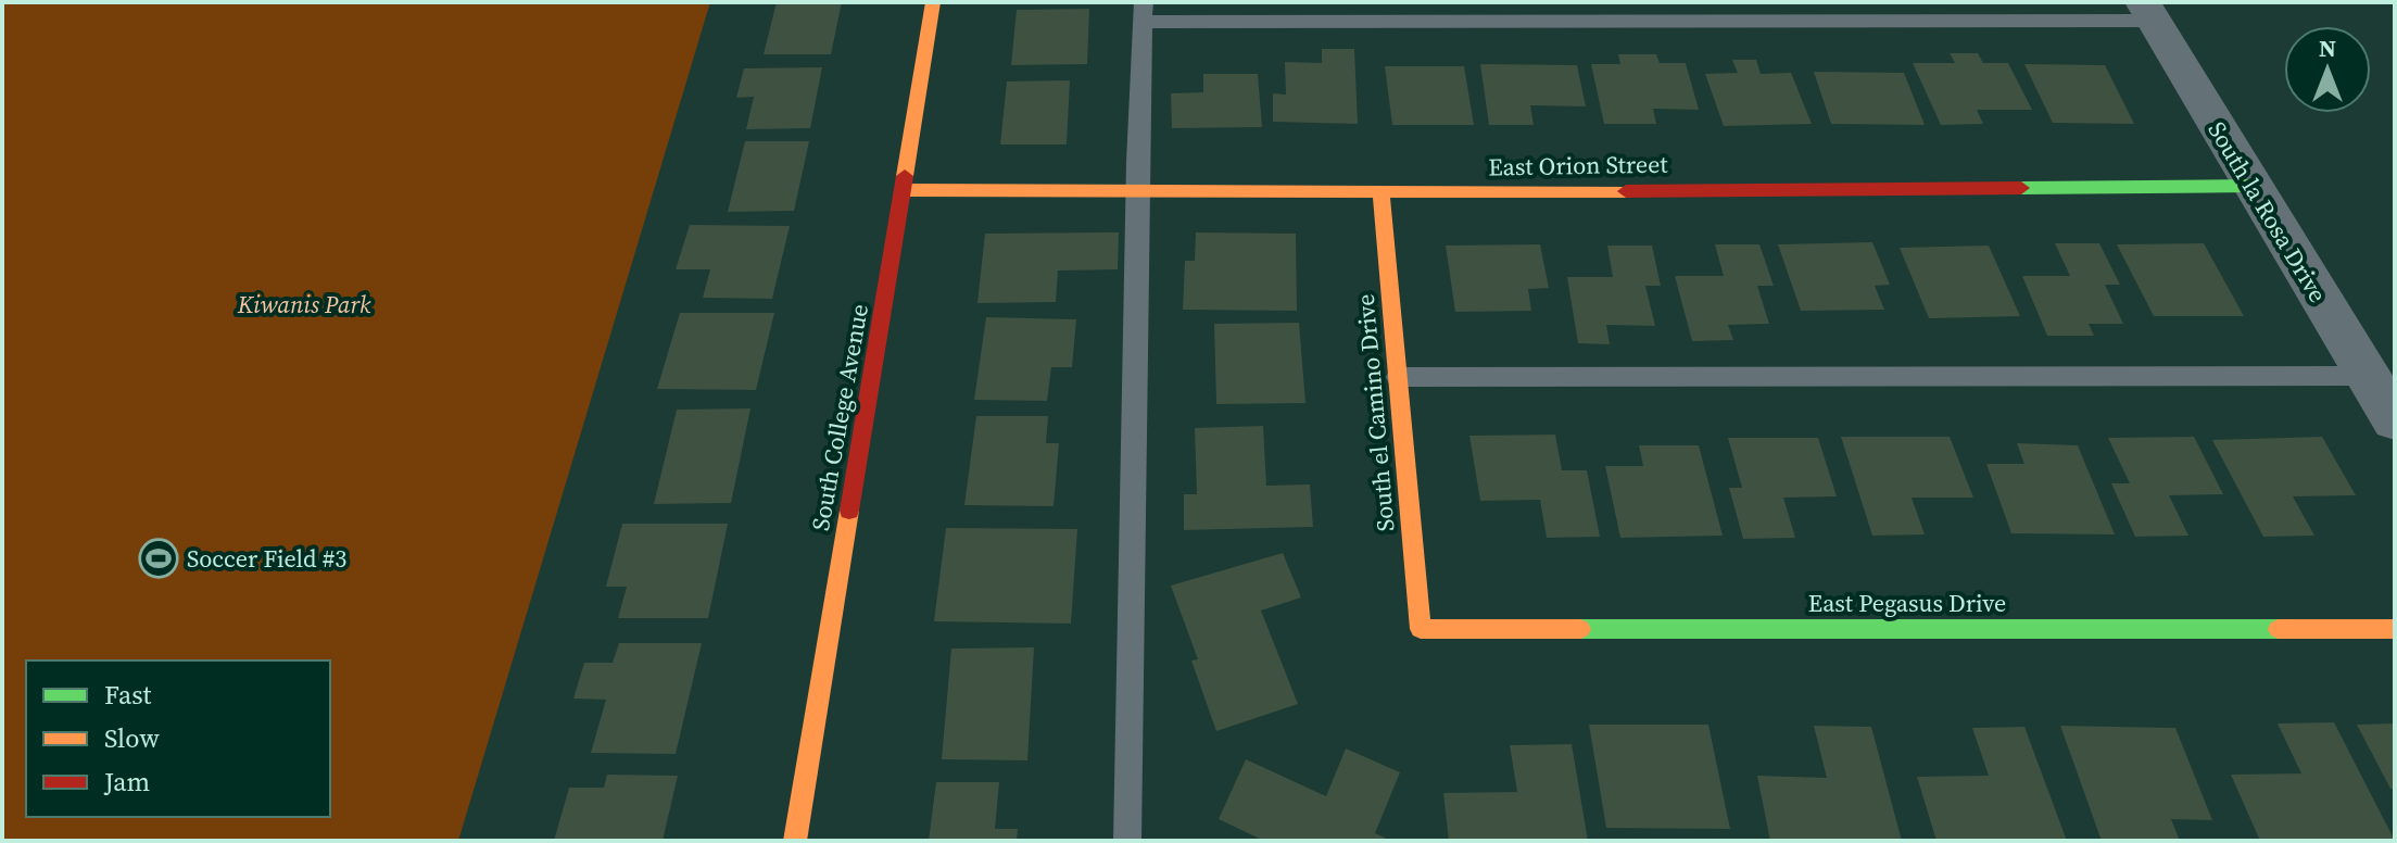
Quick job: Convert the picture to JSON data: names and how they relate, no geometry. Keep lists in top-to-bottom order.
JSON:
{
  "streets": {
    "street": [
      "East Orion Street",
      "South la Rosa Drive",
      "South el Camino Drive",
      "South College Avenue",
      "East Pegasus Drive"
    ]
  },
  "crossings": [
    ["East Orion Street", "South la Rosa Drive"],
    ["East Orion Street", "South el Camino Drive"],
    ["East Orion Street", "South College Avenue"],
    ["South el Camino Drive", "East Pegasus Drive"]
  ],
  "parks": ["Kiwanis Park"],
  "places": {
    "sports": ["Soccer Field #3"]
  },
  "legend": ["Fast", "Slow", "Jam"],
  "north": "top"
}
